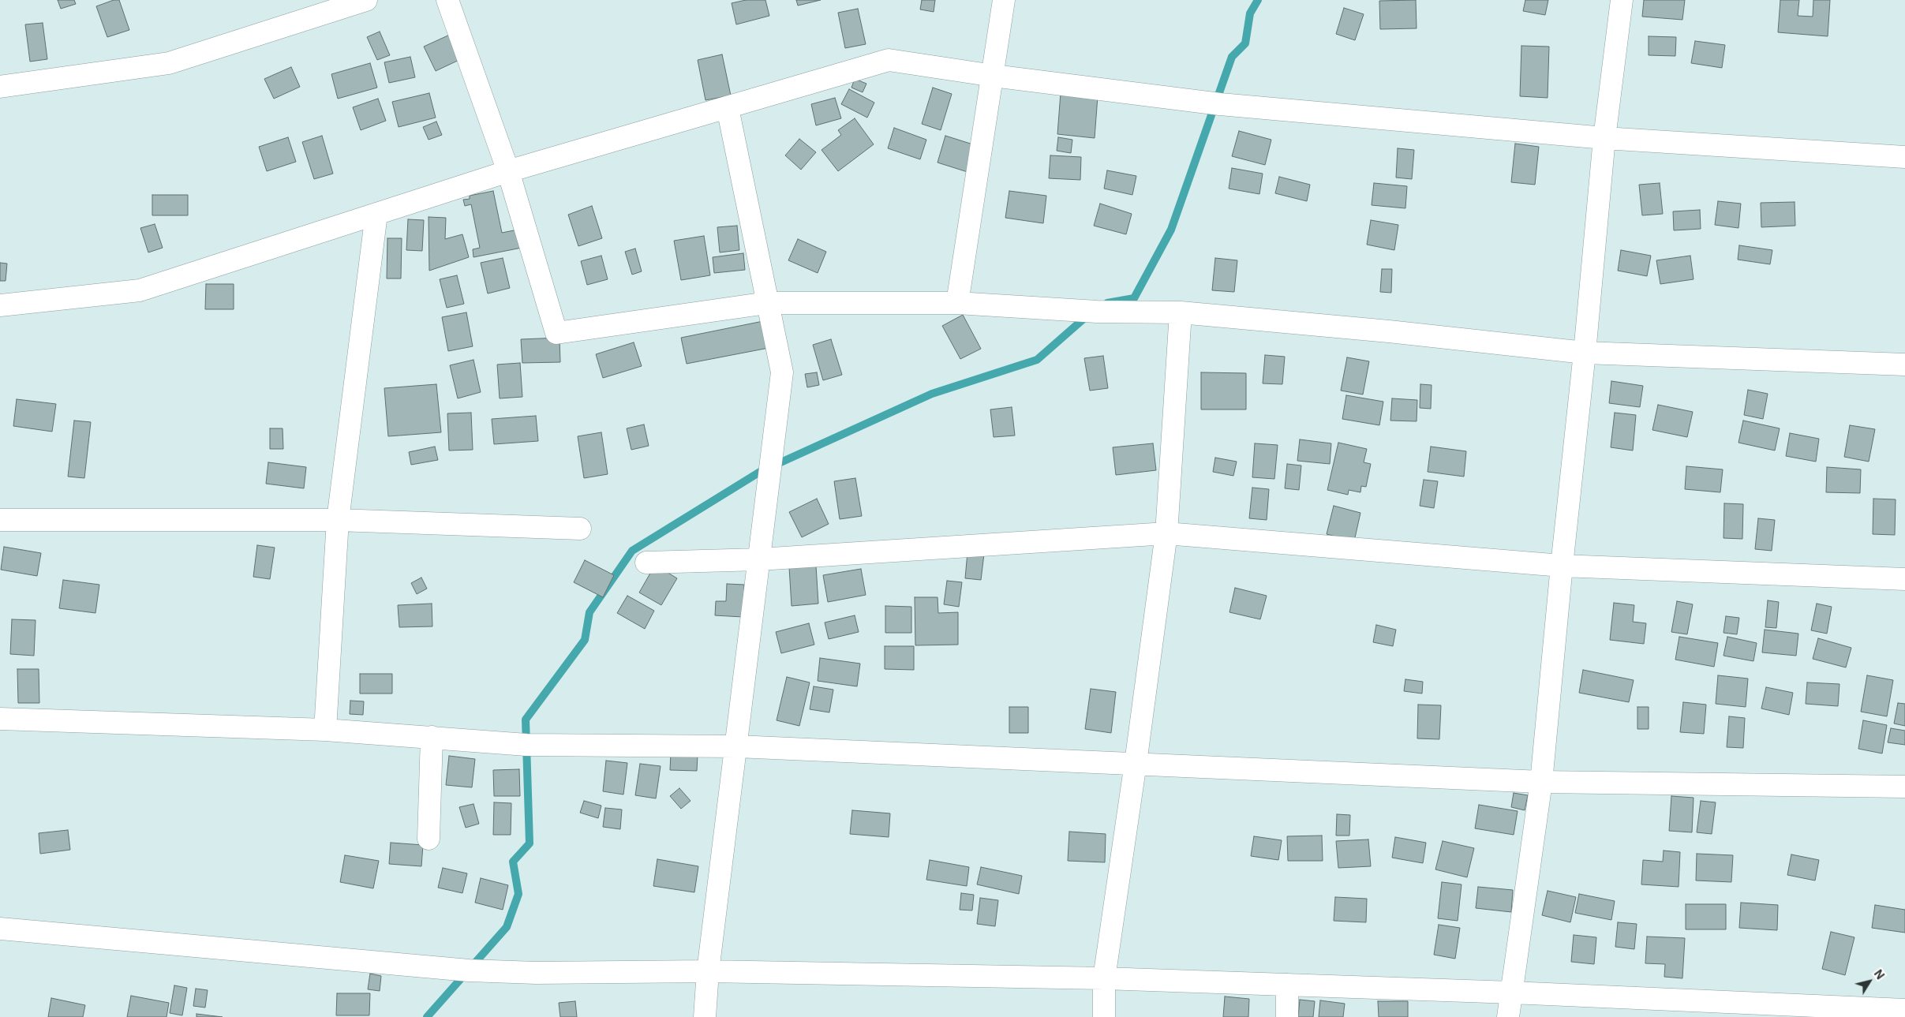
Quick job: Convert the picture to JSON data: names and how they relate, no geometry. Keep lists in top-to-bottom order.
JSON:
{
  "north": "top right"
}
